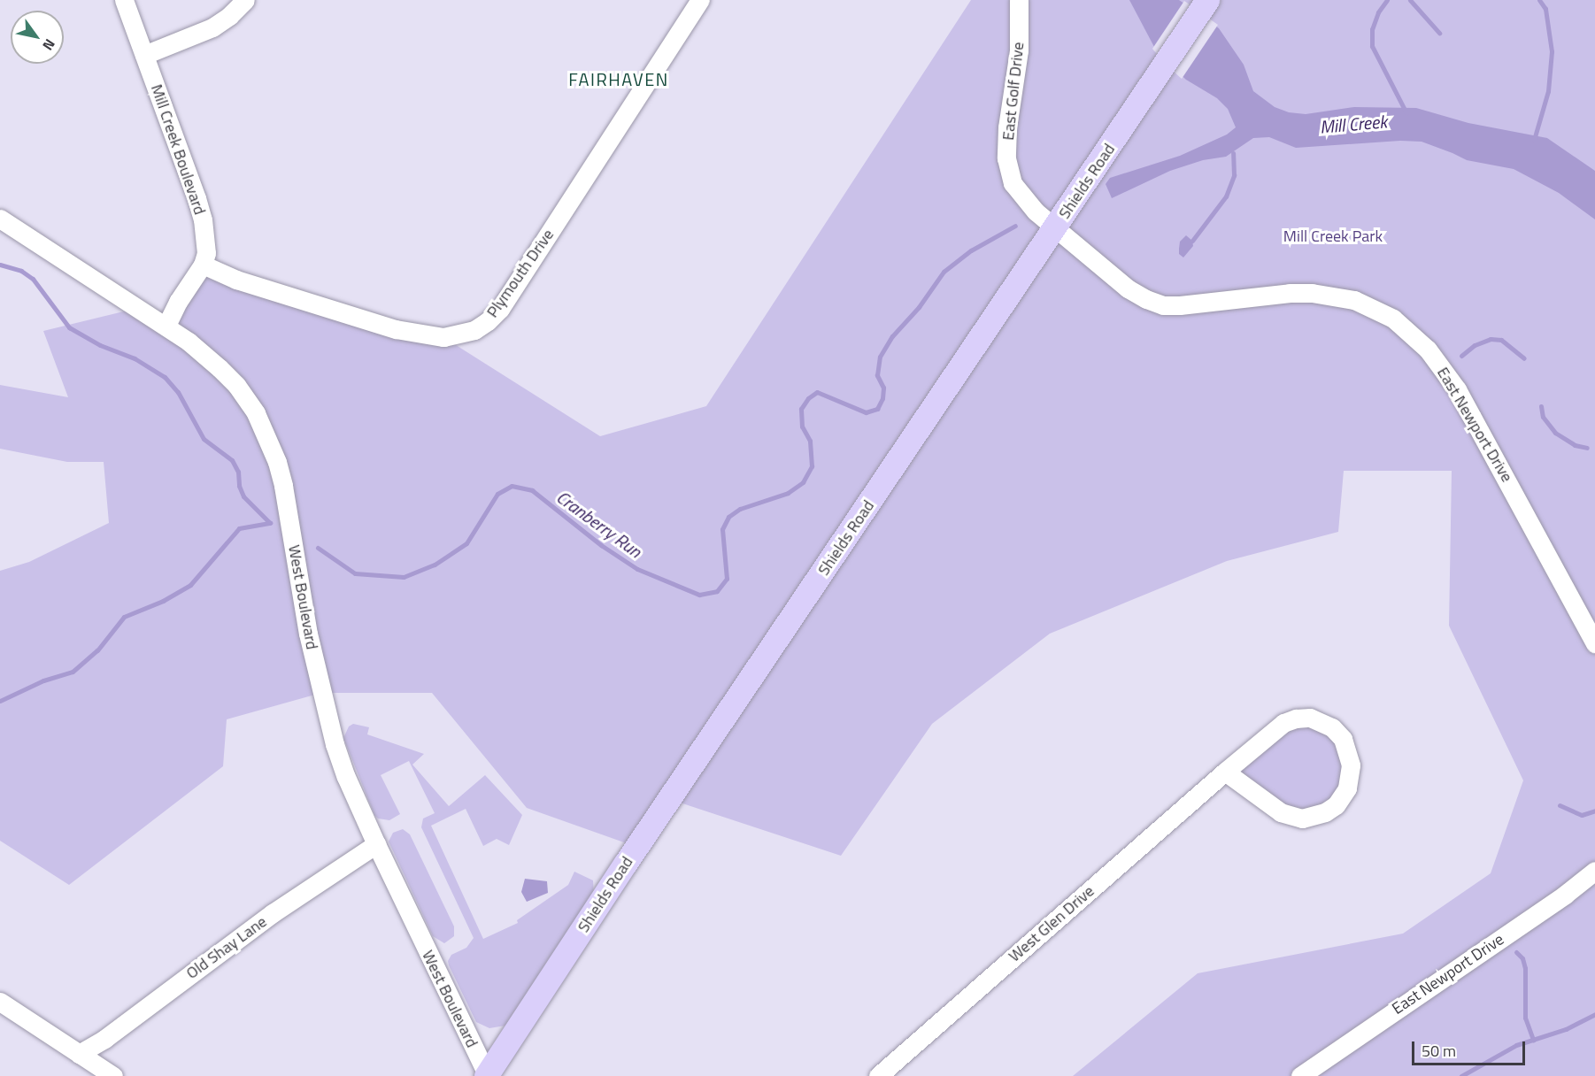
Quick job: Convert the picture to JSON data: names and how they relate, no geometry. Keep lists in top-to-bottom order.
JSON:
{
  "streets": {
    "main road": ["Shields Road"],
    "street": [
      "East Golf Drive",
      "Mill Creek Boulevard",
      "Plymouth Drive",
      "East Newport Drive",
      "West Boulevard",
      "West Glen Drive",
      "Old Shay Lane"
    ]
  },
  "crossings": [
    ["East Golf Drive", "Shields Road"],
    ["East Golf Drive", "East Newport Drive"],
    ["Mill Creek Boulevard", "Plymouth Drive"],
    ["Mill Creek Boulevard", "West Boulevard"],
    ["Shields Road", "East Newport Drive"],
    ["Shields Road", "West Boulevard"],
    ["West Boulevard", "Old Shay Lane"]
  ],
  "districts": ["FAIRHAVEN"],
  "water": ["Mill Creek", "Cranberry Run"],
  "parks": ["Mill Creek Park"],
  "scale_bar": "50 m",
  "north": "bottom right"
}
